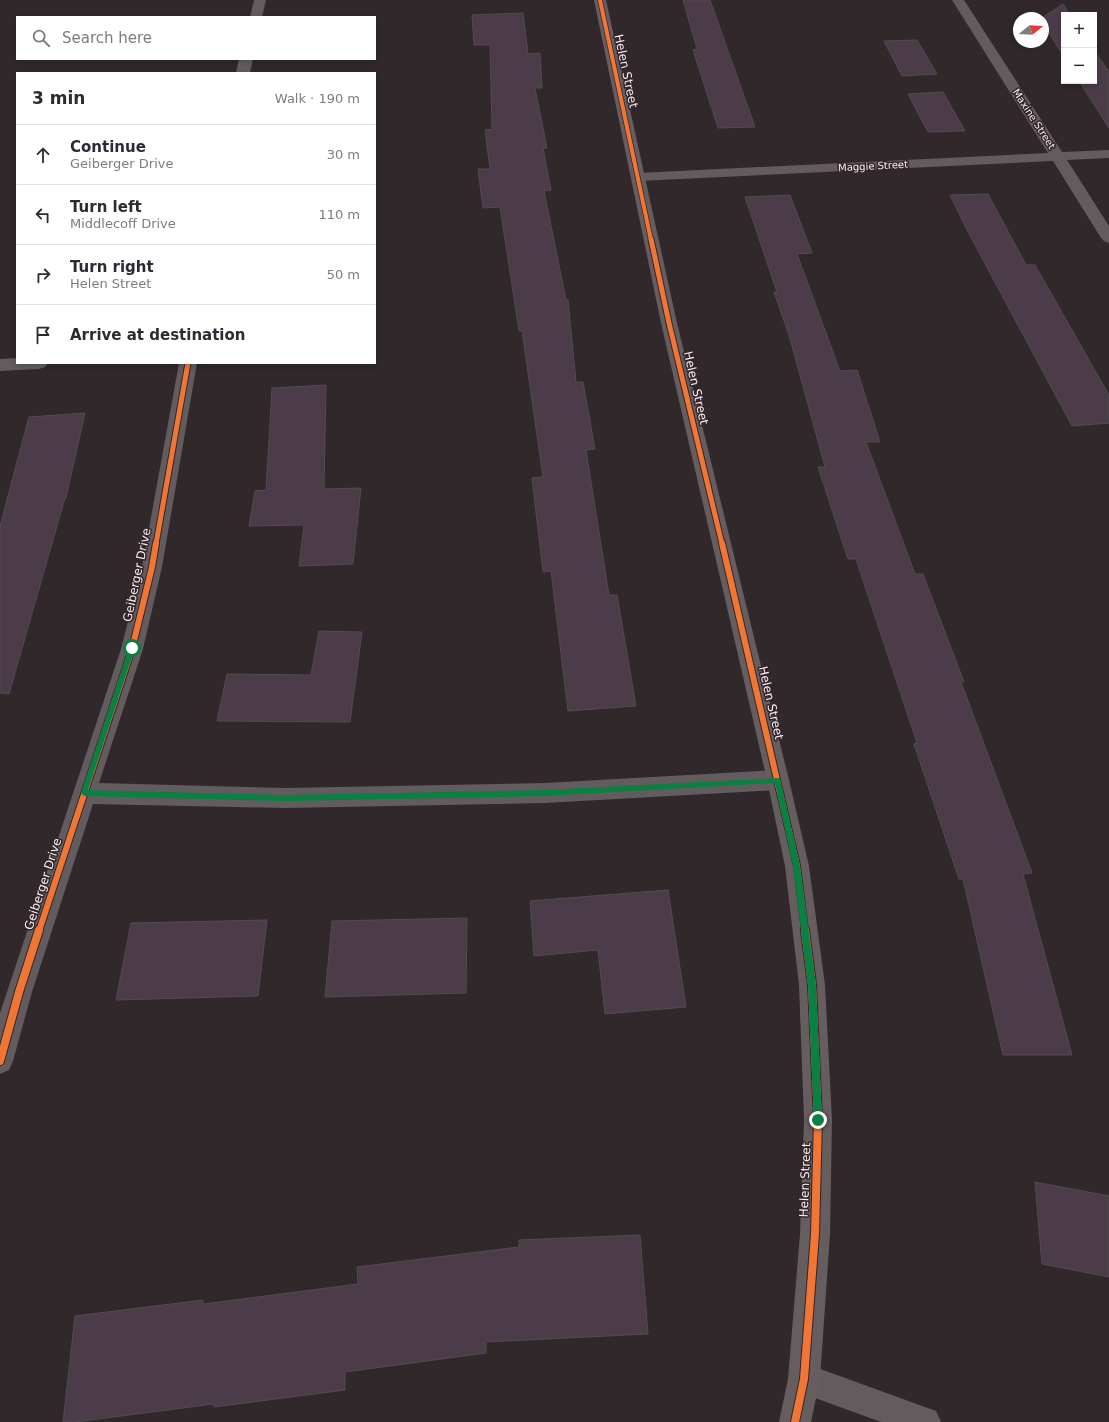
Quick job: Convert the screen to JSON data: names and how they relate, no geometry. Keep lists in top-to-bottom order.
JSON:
{
  "streets": {
    "street": [
      "Helen Street",
      "Maxine Street",
      "Maggie Street",
      "Geiberger Drive"
    ]
  },
  "crossings": [
    ["Helen Street", "Maggie Street"],
    ["Maxine Street", "Maggie Street"]
  ],
  "north": "right",
  "page": {
    "map_buttons": ["+", "−"],
    "search": "Search here",
    "heading": ["3 min", "Walk · 190 m"],
    "list": [
      ["Continue", "Geiberger Drive", "30 m"],
      ["Turn left", "Middlecoff Drive", "110 m"],
      ["Turn right", "Helen Street", "50 m"],
      "Arrive at destination"
    ]
  }
}
